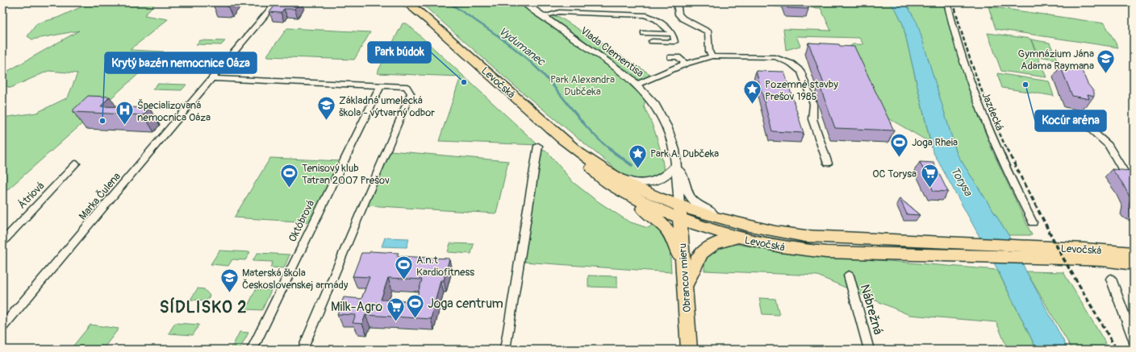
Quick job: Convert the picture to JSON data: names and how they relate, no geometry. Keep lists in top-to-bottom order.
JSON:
{
  "streets": {
    "main road": ["Levočská", "Obrancov mieru"],
    "street": [
      "Vlada Clementisa",
      "Jazdecká",
      "Átriová",
      "Marka Čulena",
      "Októbrová",
      "Nábrežná"
    ]
  },
  "crossings": [
    ["Vlada Clementisa", "Levočská"],
    ["Vlada Clementisa", "Obrancov mieru"],
    ["Levočská", "Obrancov mieru"]
  ],
  "districts": ["SÍDLISKO 2"],
  "water": ["Vydumanec", "Torysa"],
  "parks": ["Park Alexandra Dubčeka"],
  "places": {
    "school or university": ["Gymnázium Jána Adama Raymana", "Základná umelecká škola - výtvarný odbor", "Materská škola Československej armády"],
    "other": ["Park búdok", "Kocúr aréna", "Krytý bazén nemocnice Oáza"],
    "place": ["Pozemné stavby Prešov 1985", "Park A. Dubčeka"],
    "hospital": ["Špecializovaná nemocnica Oáza"],
    "sports": [
      "Joga Rheia",
      "Tenisový klub Tatran 2007 Prešov",
      "A.n.t Kardiofitness",
      "Joga centrum"
    ],
    "supermarket": ["OC Torysa", "Milk-Agro"]
  }
}
